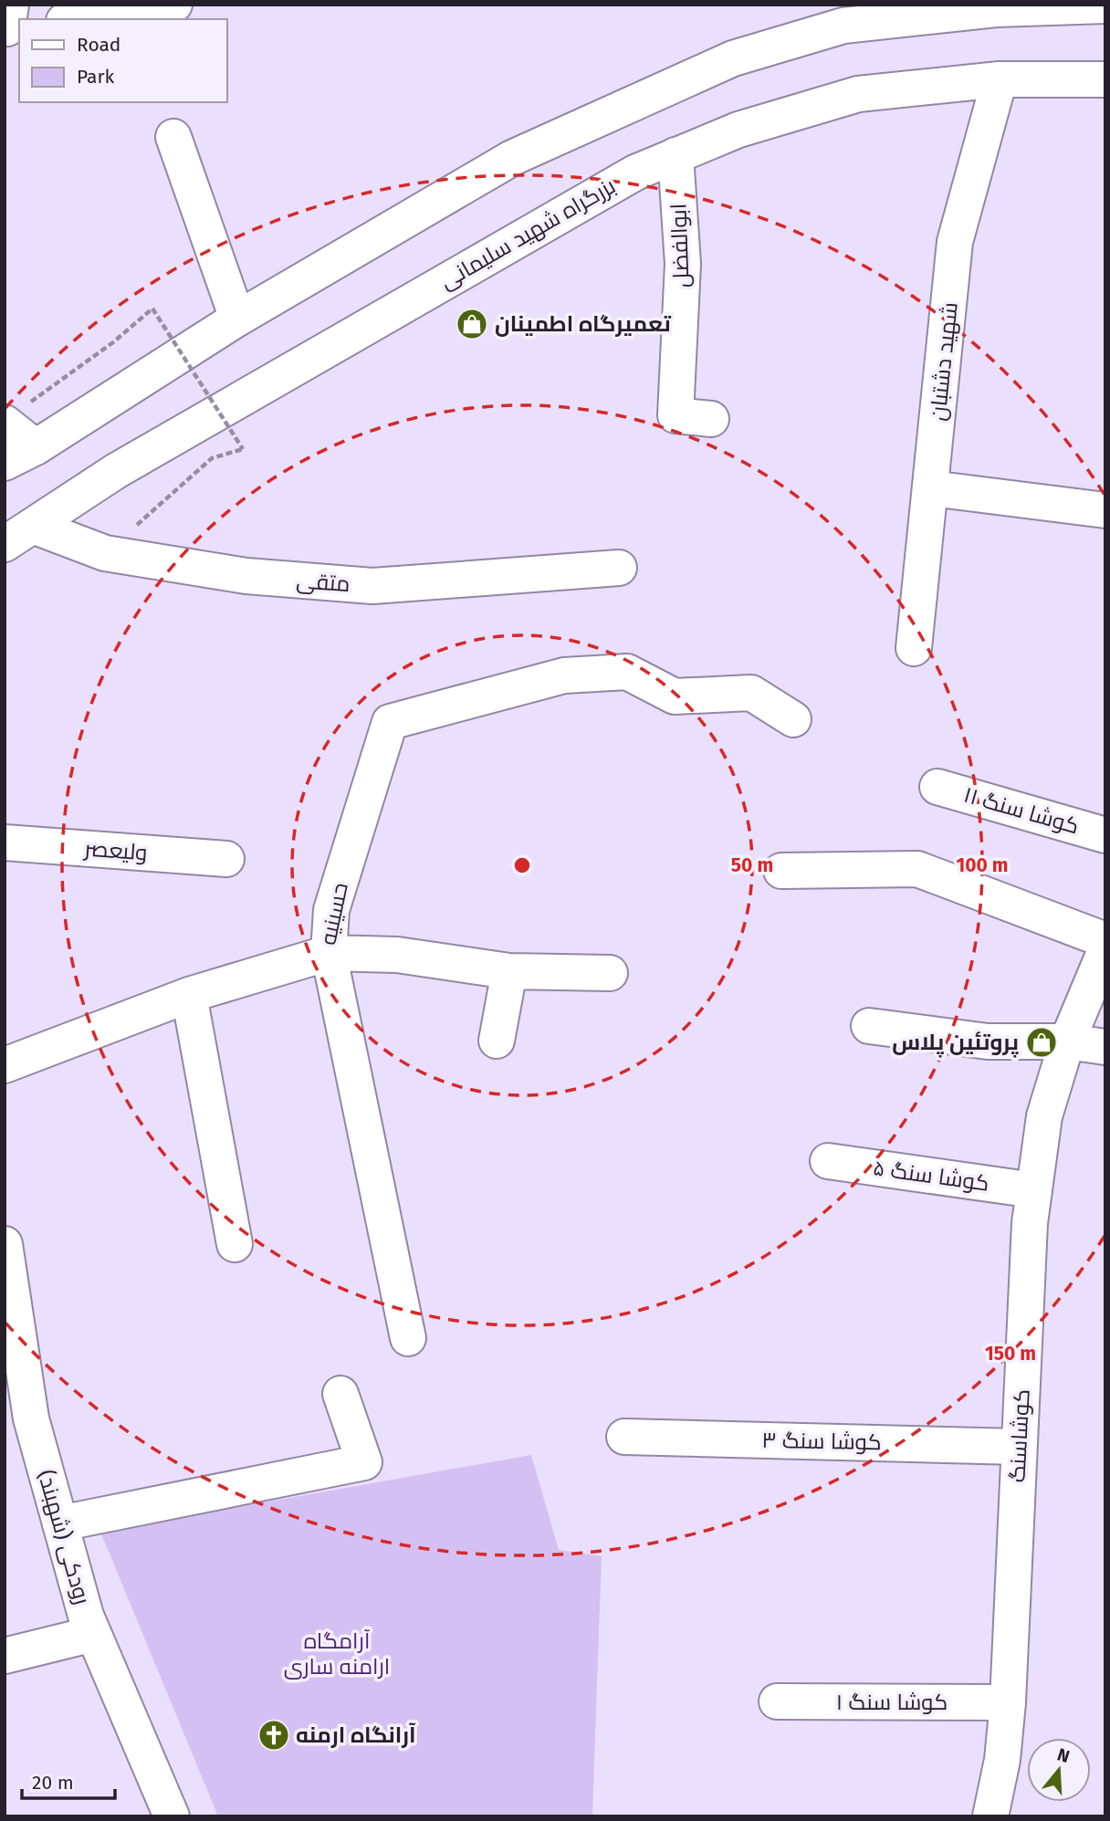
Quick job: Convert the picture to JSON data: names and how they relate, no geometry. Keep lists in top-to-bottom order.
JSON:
{
  "streets": {
    "main road": [
      "بزرگراه شهید سلیمانی",
      "ابوالفضل",
      "شهید دشتبان",
      "متقی",
      "۱۱ کوشا سنگ",
      "ولیعصر",
      "حسینیه",
      "کوشا سنگ ۵",
      "کوشاسنگ",
      "کوشا سنگ ۳",
      "رودکی (شهبند)",
      "کوشا سنگ ۱"
    ]
  },
  "crossings": [
    ["بزرگراه شهید سلیمانی", "ابوالفضل"],
    ["بزرگراه شهید سلیمانی", "شهید دشتبان"],
    ["بزرگراه شهید سلیمانی", "متقی"],
    ["کوشا سنگ ۵", "کوشاسنگ"],
    ["کوشاسنگ", "کوشا سنگ ۳"],
    ["کوشاسنگ", "کوشا سنگ ۱"]
  ],
  "parks": ["آرامگاه ارامنه ساری"],
  "places": {
    "shop": ["تعمیرگاه اطمینان", "پروتئین پلاس"],
    "church": ["آرانگاه ارمنه"]
  },
  "legend": ["Road", "Park"],
  "scale_bar": "20 m",
  "north": "top",
  "rings": ["50 m", "100 m", "150 m"]
}
